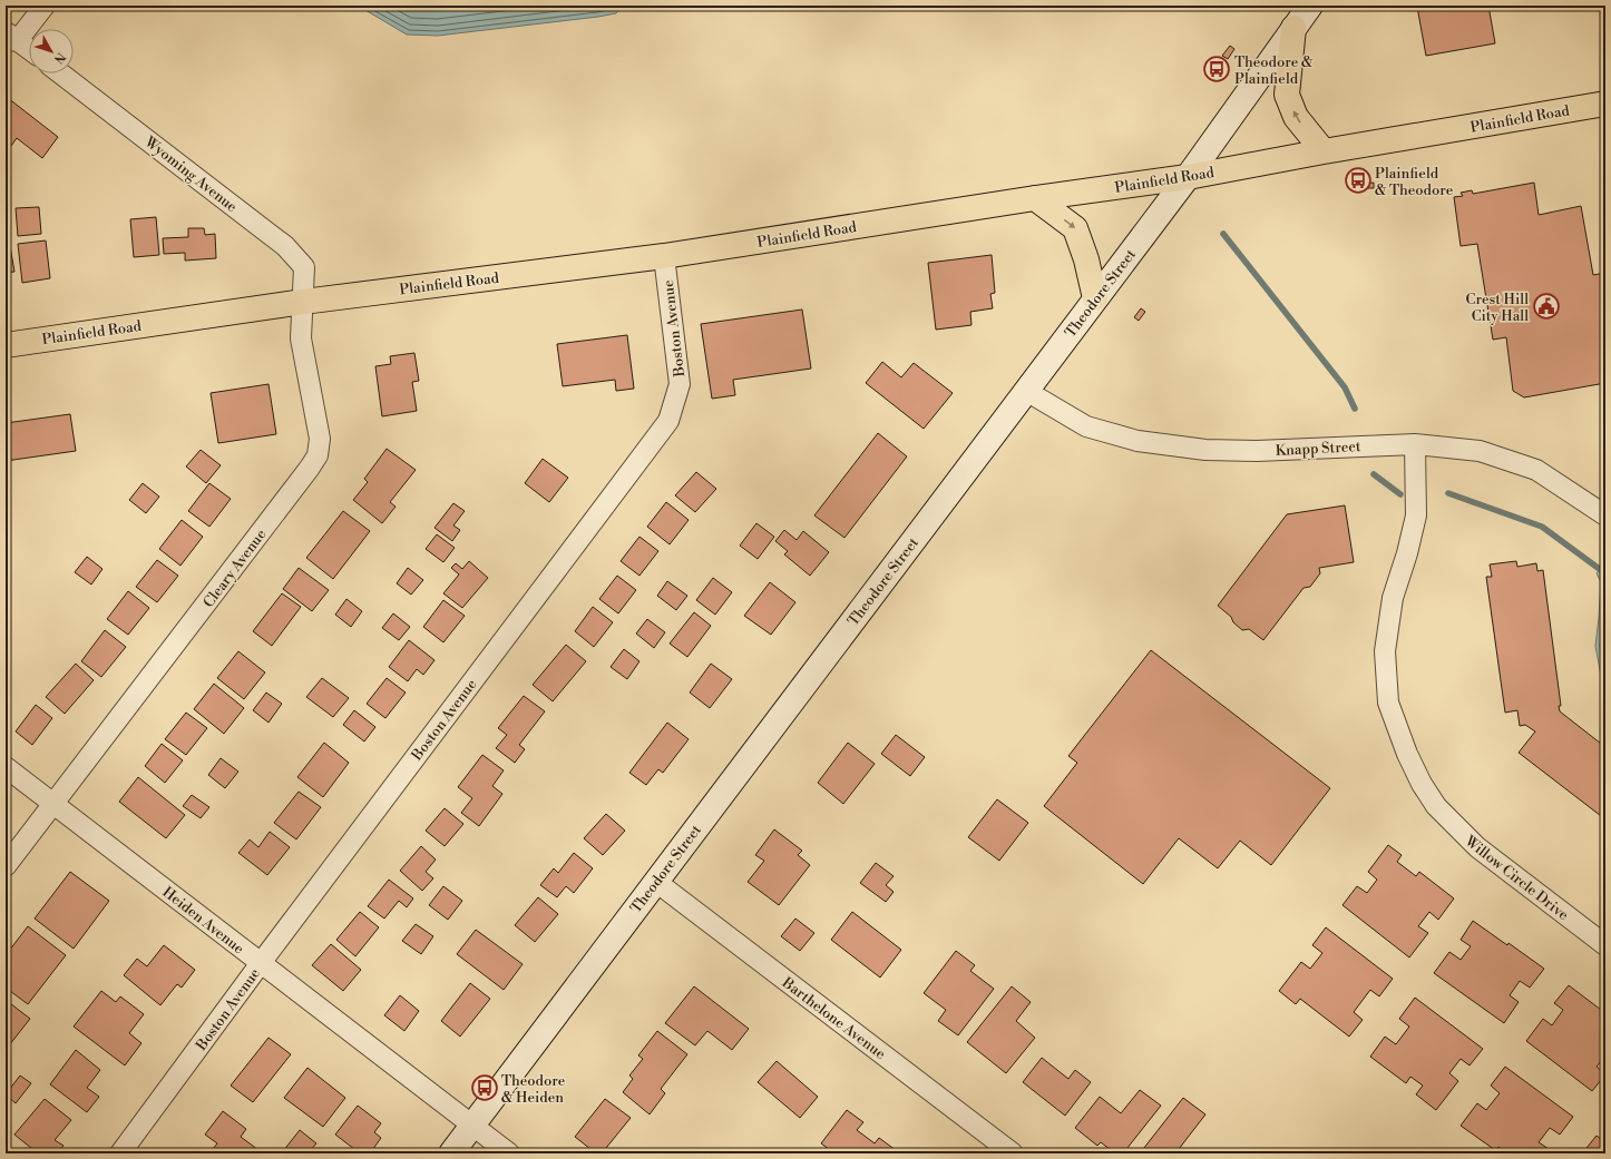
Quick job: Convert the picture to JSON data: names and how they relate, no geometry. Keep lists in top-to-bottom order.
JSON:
{
  "streets": {
    "main road": ["Plainfield Road", "Theodore Street"],
    "street": [
      "Wyoming Avenue",
      "Boston Avenue",
      "Knapp Street",
      "Cleary Avenue",
      "Willow Circle Drive",
      "Heiden Avenue",
      "Barthelone Avenue"
    ]
  },
  "crossings": [
    ["Plainfield Road", "Wyoming Avenue"],
    ["Plainfield Road", "Theodore Street"],
    ["Plainfield Road", "Boston Avenue"],
    ["Plainfield Road", "Cleary Avenue"],
    ["Wyoming Avenue", "Cleary Avenue"],
    ["Theodore Street", "Knapp Street"],
    ["Theodore Street", "Heiden Avenue"],
    ["Theodore Street", "Barthelone Avenue"],
    ["Boston Avenue", "Heiden Avenue"],
    ["Knapp Street", "Willow Circle Drive"],
    ["Cleary Avenue", "Heiden Avenue"]
  ],
  "places": {
    "bus stop": ["Theodore & Plainfield", "Plainfield & Theodore", "Theodore & Heiden"],
    "public building": ["Crest Hill City Hall"]
  },
  "north": "bottom right"
}
